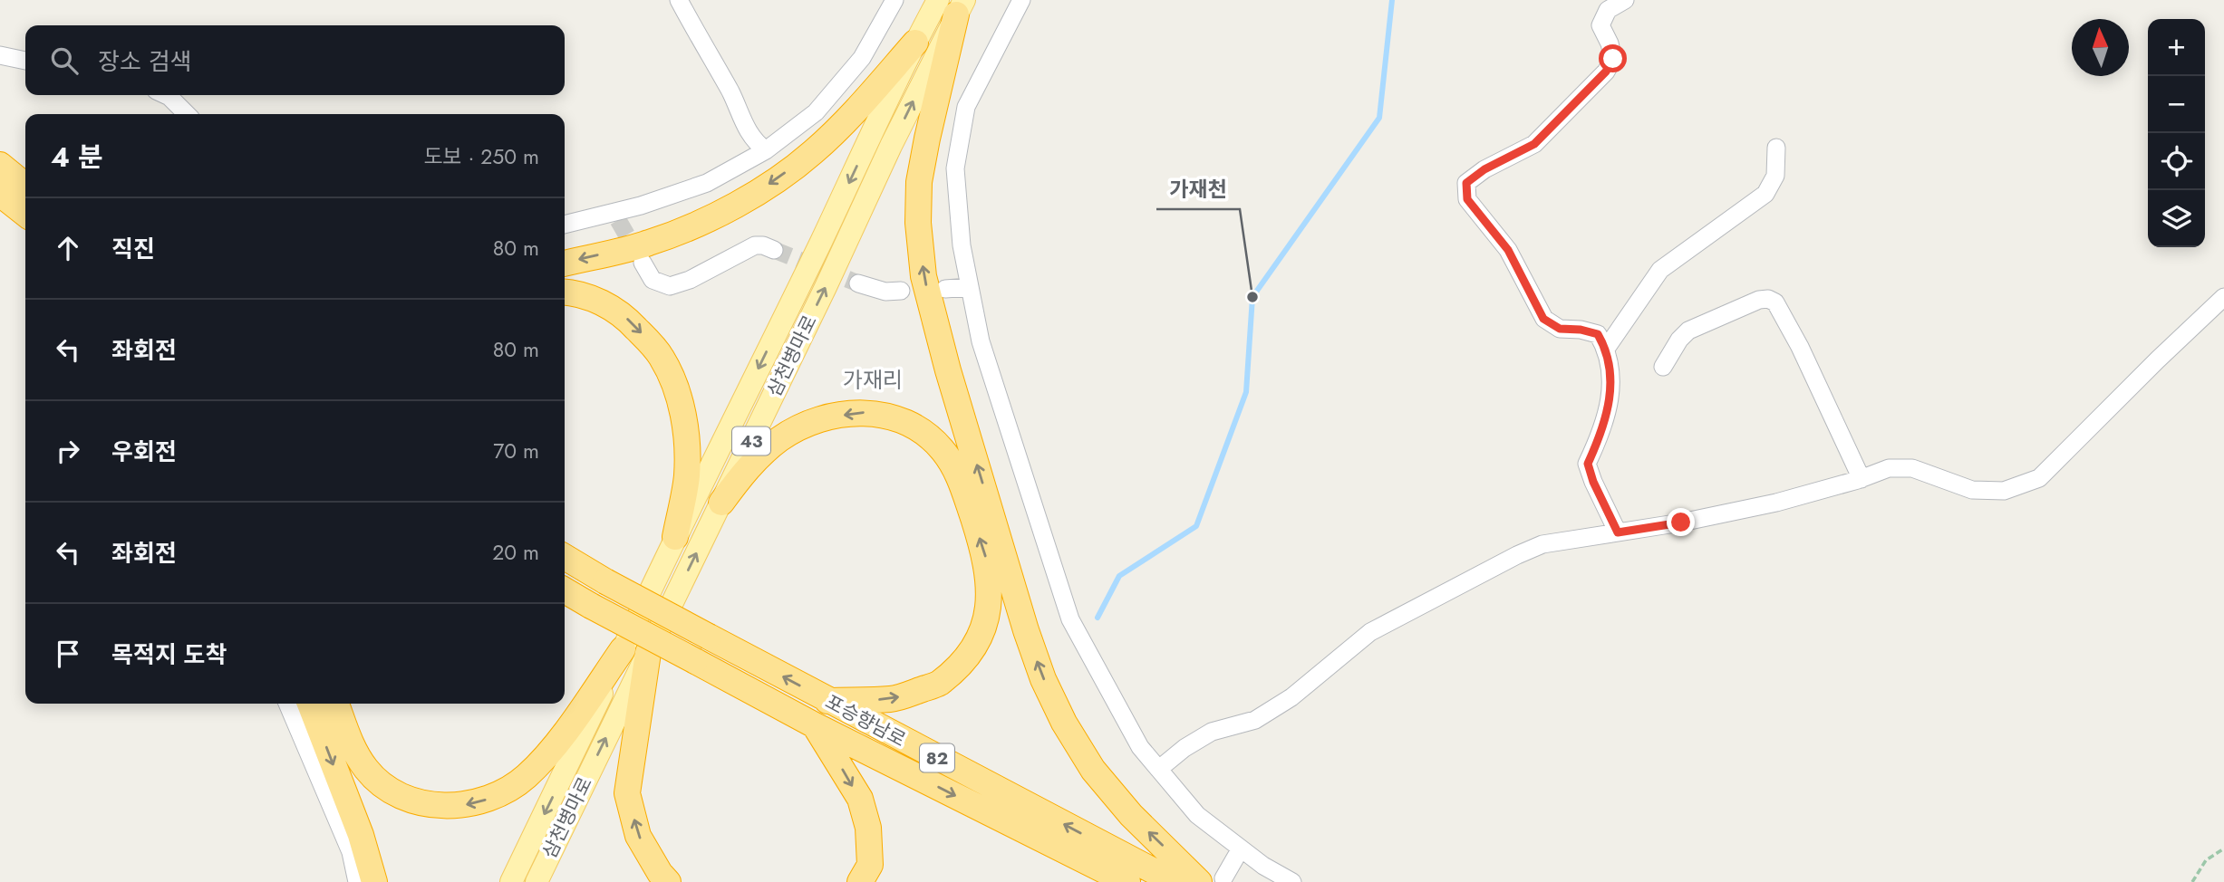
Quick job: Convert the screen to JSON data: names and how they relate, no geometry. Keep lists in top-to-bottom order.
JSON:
{
  "streets": {
    "highway": ["포승향남로", "82"],
    "main road": ["삼천병마로", "43"]
  },
  "districts": ["가재리"],
  "places": ["가재천"],
  "north": "top",
  "page": {
    "map_buttons": ["+", "−"],
    "search": "장소 검색",
    "heading": ["4 분", "도보 · 250 m"],
    "list": [
      ["직진", "80 m"],
      ["좌회전", "80 m"],
      ["우회전", "70 m"],
      ["좌회전", "20 m"],
      "목적지 도착"
    ]
  }
}
